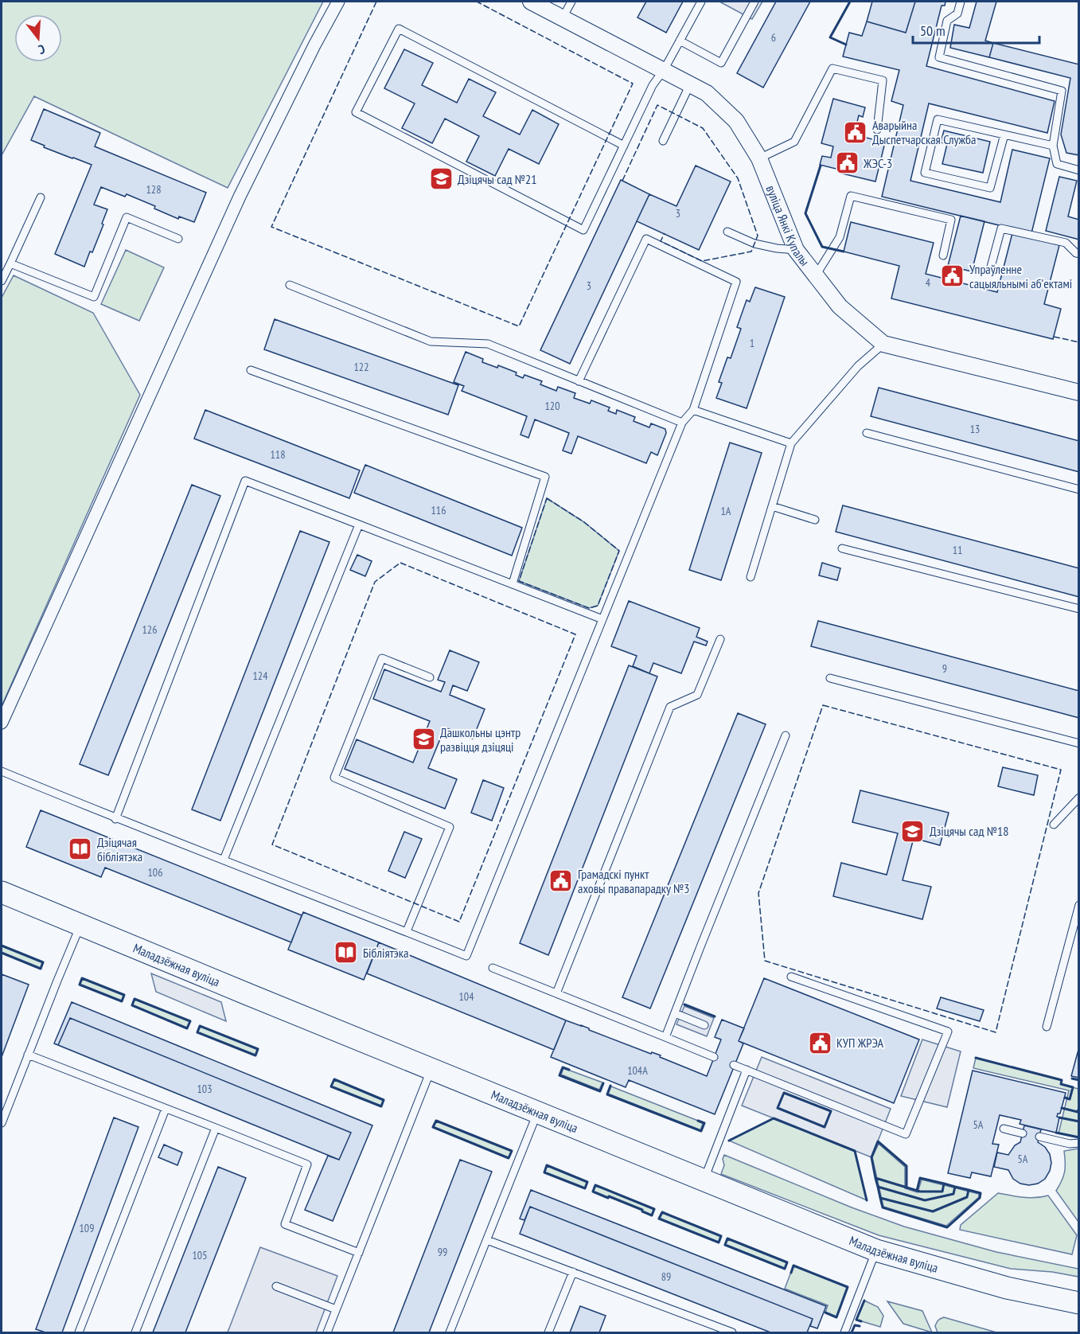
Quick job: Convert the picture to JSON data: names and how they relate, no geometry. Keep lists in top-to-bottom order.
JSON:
{
  "streets": {
    "main road": ["Маладзёжная вуліца"],
    "street": ["вуліца Янкі Купалы"]
  },
  "places": {
    "public building": [
      "Аварыйна Дыспетчарская Служба",
      "ЖЭС-3",
      "Упраўленне сацыяльнымі абʼектамі",
      "Грамадскі пункт аховы правапарадку №3",
      "КУП ЖРЭА"
    ],
    "school or university": ["Дзіцячы сад №21", "Дашкольны цэнтр развіцця дзіцяці", "Дзіцячы сад №18"],
    "library": ["Дзіцячая бібліятэка", "Бібліятэка"]
  },
  "house_numbers": [
    "6",
    "128",
    "3",
    "4",
    "3",
    "1",
    "122",
    "120",
    "13",
    "118",
    "116",
    "1А",
    "11",
    "126",
    "9",
    "124",
    "106",
    "104",
    "104А",
    "103",
    "5А",
    "5А",
    "109",
    "99",
    "105",
    "89"
  ],
  "scale_bar": "50 m",
  "north": "bottom"
}
